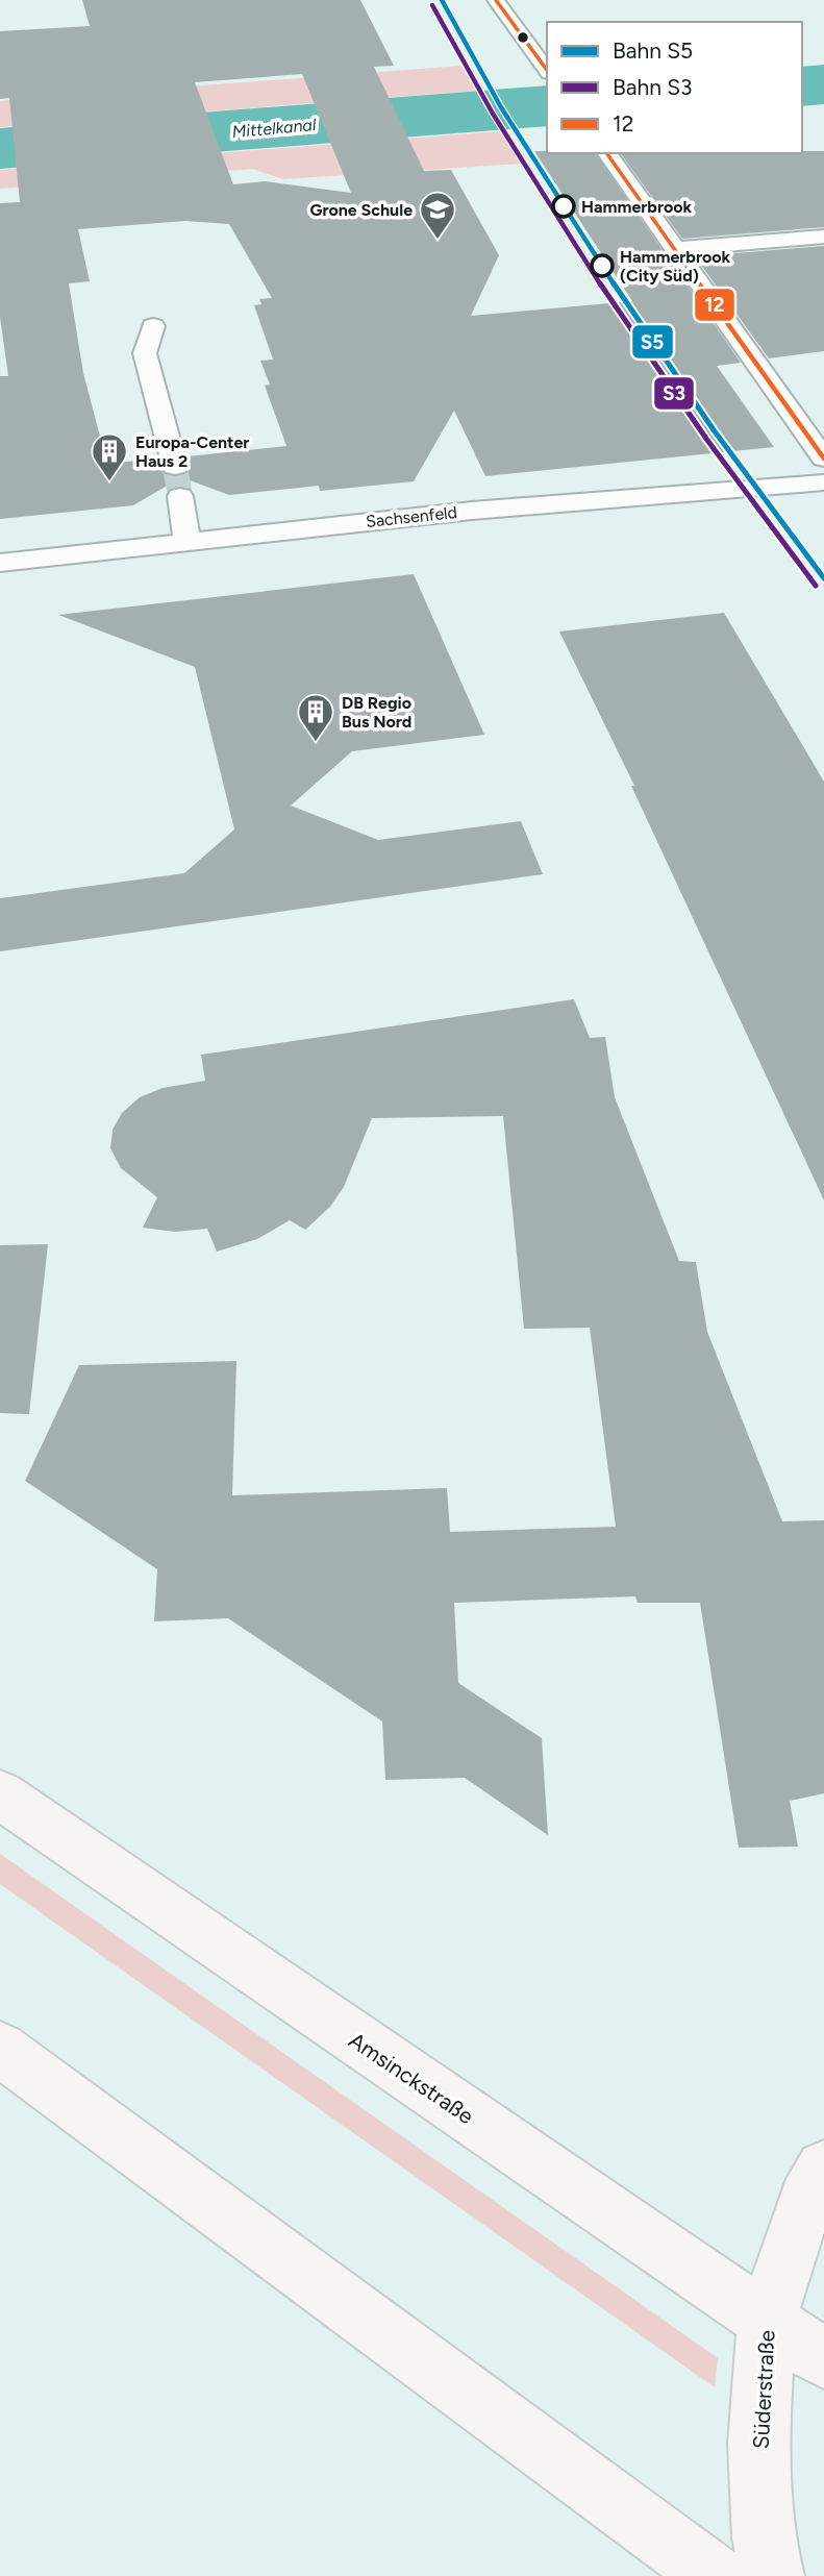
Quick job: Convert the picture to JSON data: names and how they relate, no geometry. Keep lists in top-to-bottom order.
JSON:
{
  "streets": {
    "main road": ["Amsinckstraße", "Süderstraße"],
    "street": ["Sachsenfeld"]
  },
  "crossings": [
    ["Amsinckstraße", "Süderstraße"]
  ],
  "water": ["Mittelkanal"],
  "places": {
    "other": ["Hammerbrook", "Hammerbrook (City Süd)"],
    "school or university": ["Grone Schule"],
    "building": ["Europa-Center Haus 2", "DB Regio Bus Nord"]
  },
  "lines": ["rail line S5", "transit line 12", "rail line S3"],
  "legend": ["Bahn S5", "Bahn S3", "12"]
}
